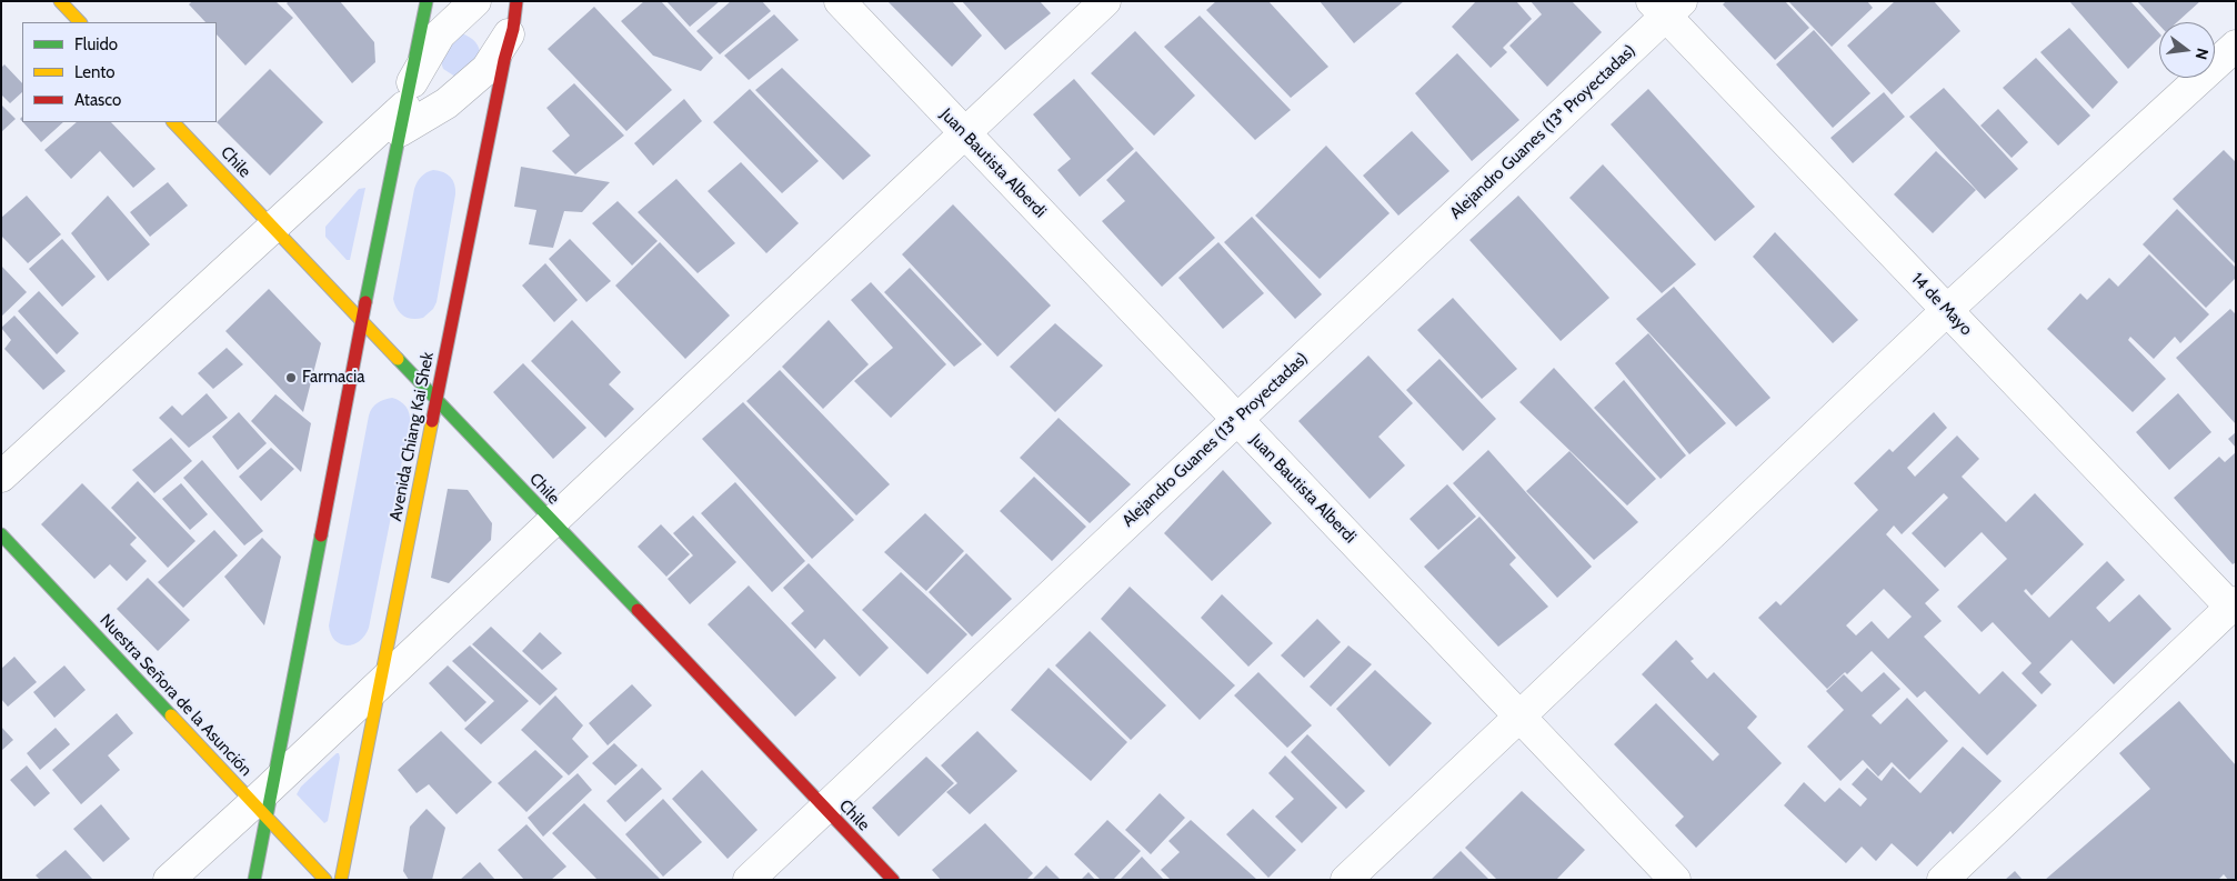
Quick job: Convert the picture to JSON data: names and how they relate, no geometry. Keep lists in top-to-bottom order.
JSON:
{
  "streets": {
    "street": [
      "Alejandro Guanes (13ª Proyectadas)",
      "Chile",
      "Juan Bautista Alberdi",
      "14 de Mayo",
      "Avenida Chiang Kai Shek",
      "Nuestra Señora de la Asunción"
    ]
  },
  "crossings": [
    ["Alejandro Guanes (13ª Proyectadas)", "Chile"],
    ["Alejandro Guanes (13ª Proyectadas)", "Juan Bautista Alberdi"],
    ["Alejandro Guanes (13ª Proyectadas)", "14 de Mayo"],
    ["Chile", "Avenida Chiang Kai Shek"]
  ],
  "places": ["Farmacia"],
  "legend": ["Fluido", "Lento", "Atasco"],
  "north": "right"
}
